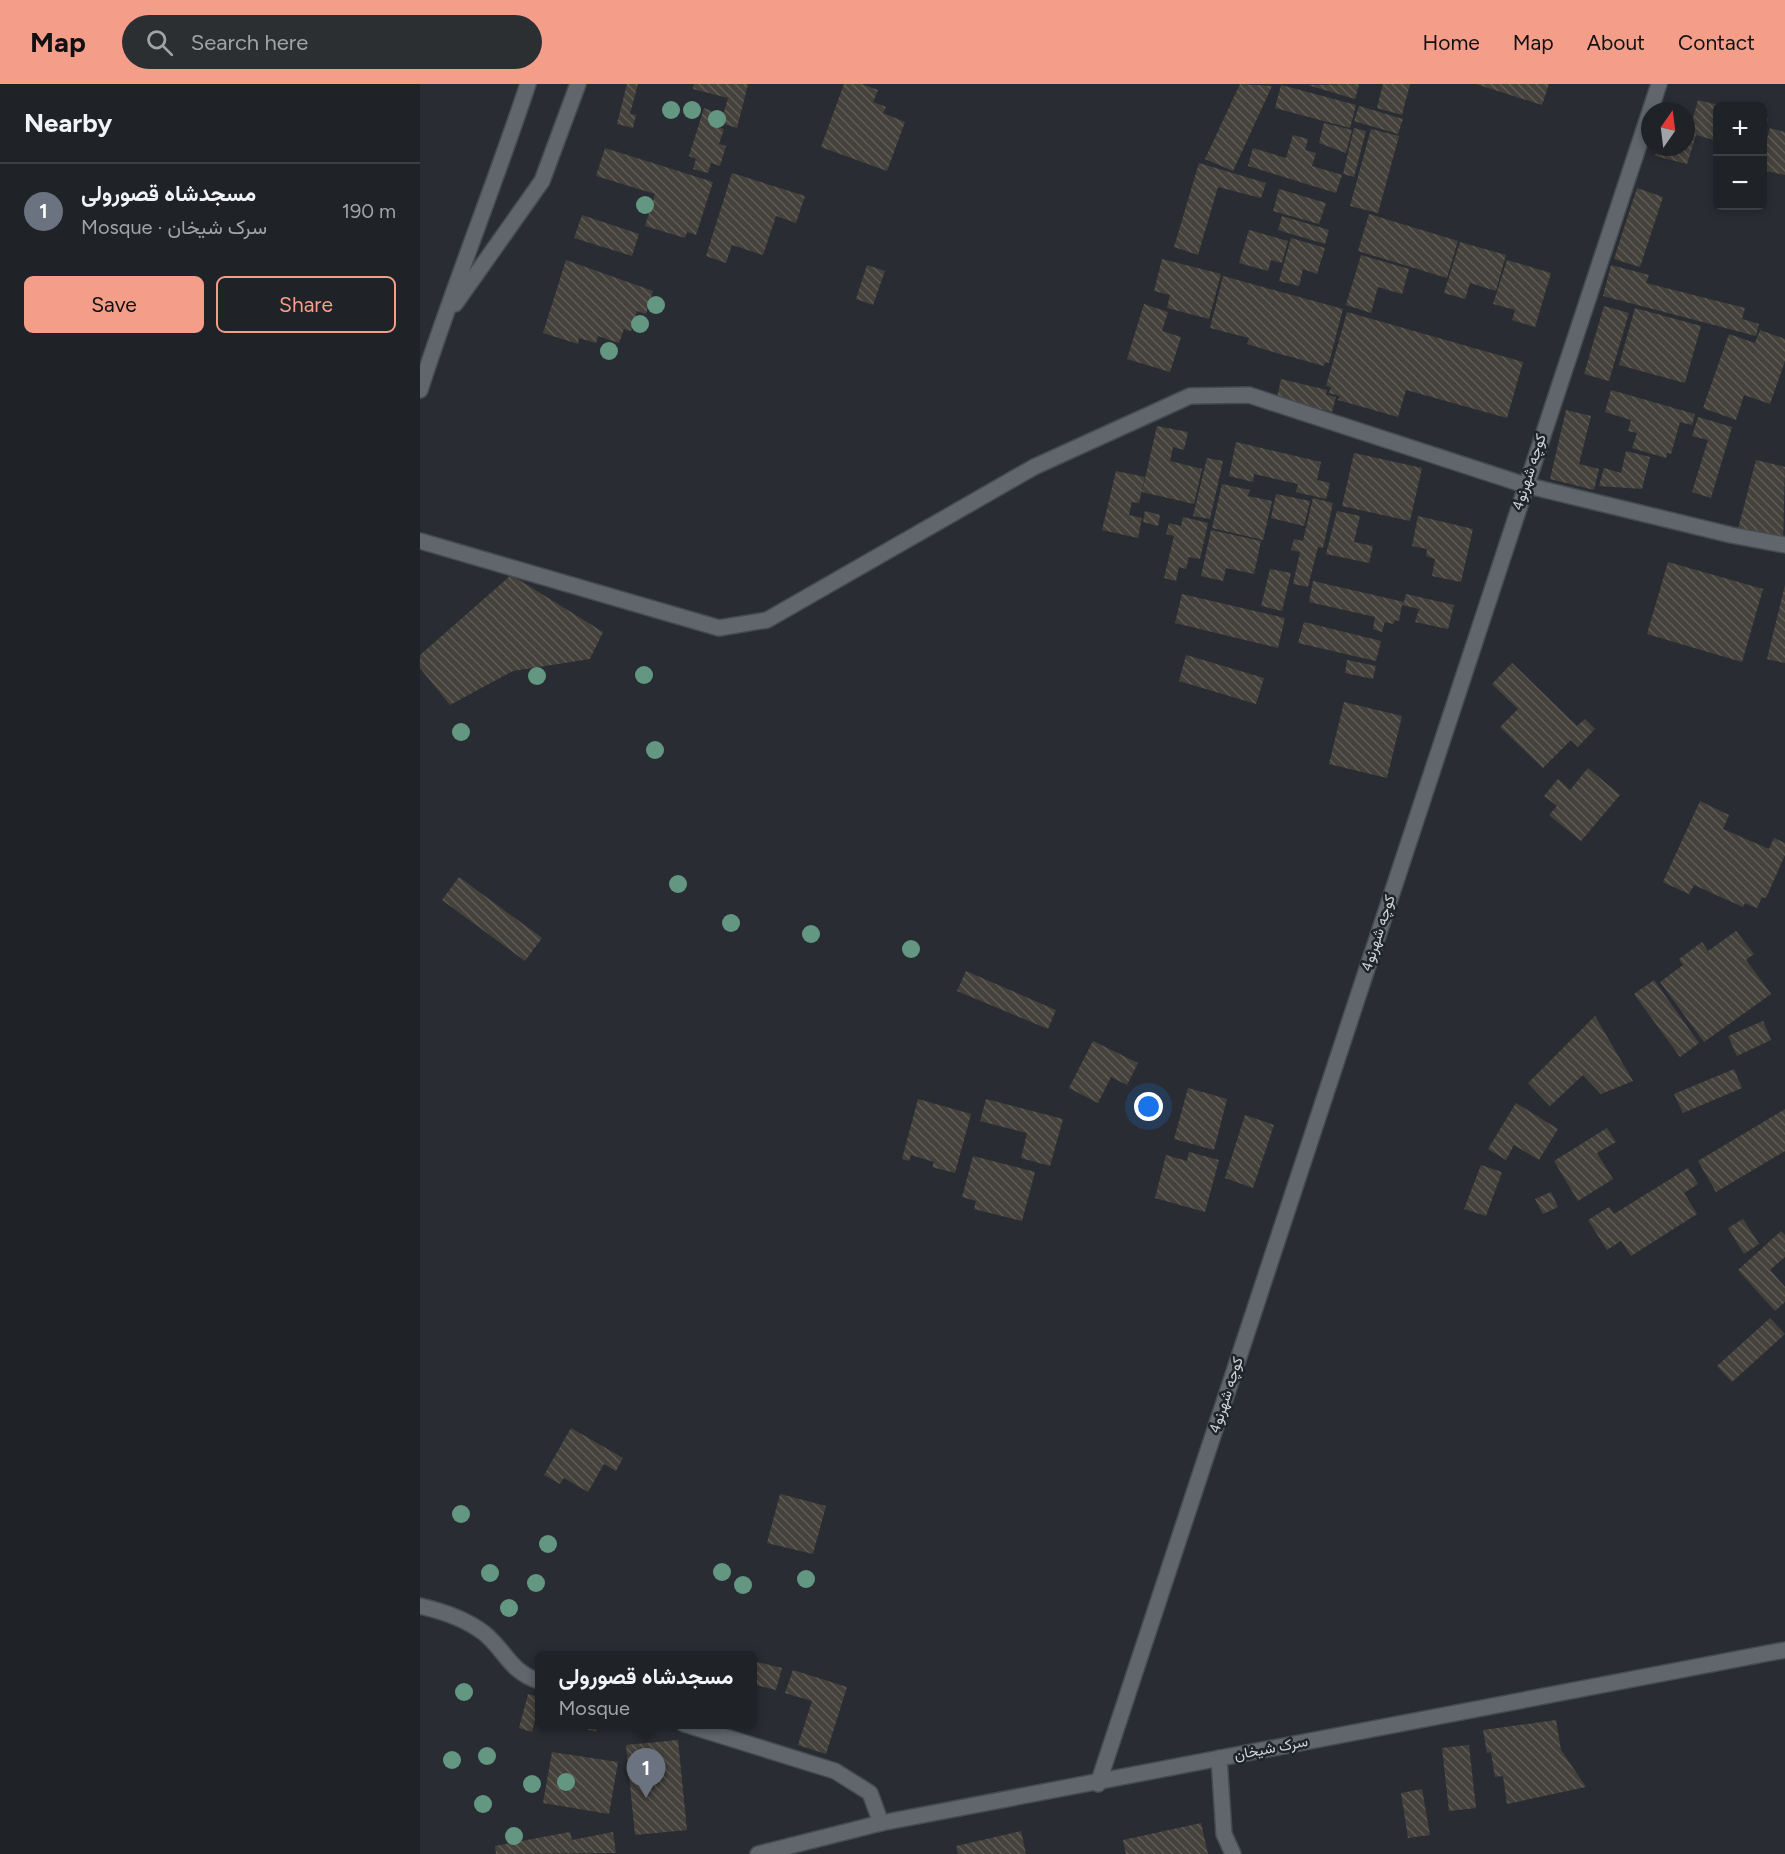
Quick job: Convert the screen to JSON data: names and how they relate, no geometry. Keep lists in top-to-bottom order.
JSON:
{
  "streets": {
    "street": ["کوچه شهرنو4", "سرک شیخان"]
  },
  "crossings": [
    ["کوچه شهرنو4", "سرک شیخان"]
  ],
  "north": "top",
  "page": {
    "header": "Map",
    "search": "Search here",
    "nav": [
      "Home",
      "Map",
      "About",
      "Contact"
    ],
    "heading": "Nearby",
    "map_buttons": ["+", "−"],
    "list": [
      {
        "mark": "1",
        "name": "مسجدشاه قصورولی",
        "note": "Mosque · سرک شیخان",
        "value": "190 m"
      }
    ],
    "buttons": ["Save", "Share"],
    "popup": ["مسجدشاه قصورولی", "Mosque"],
    "pins": "1"
  }
}
